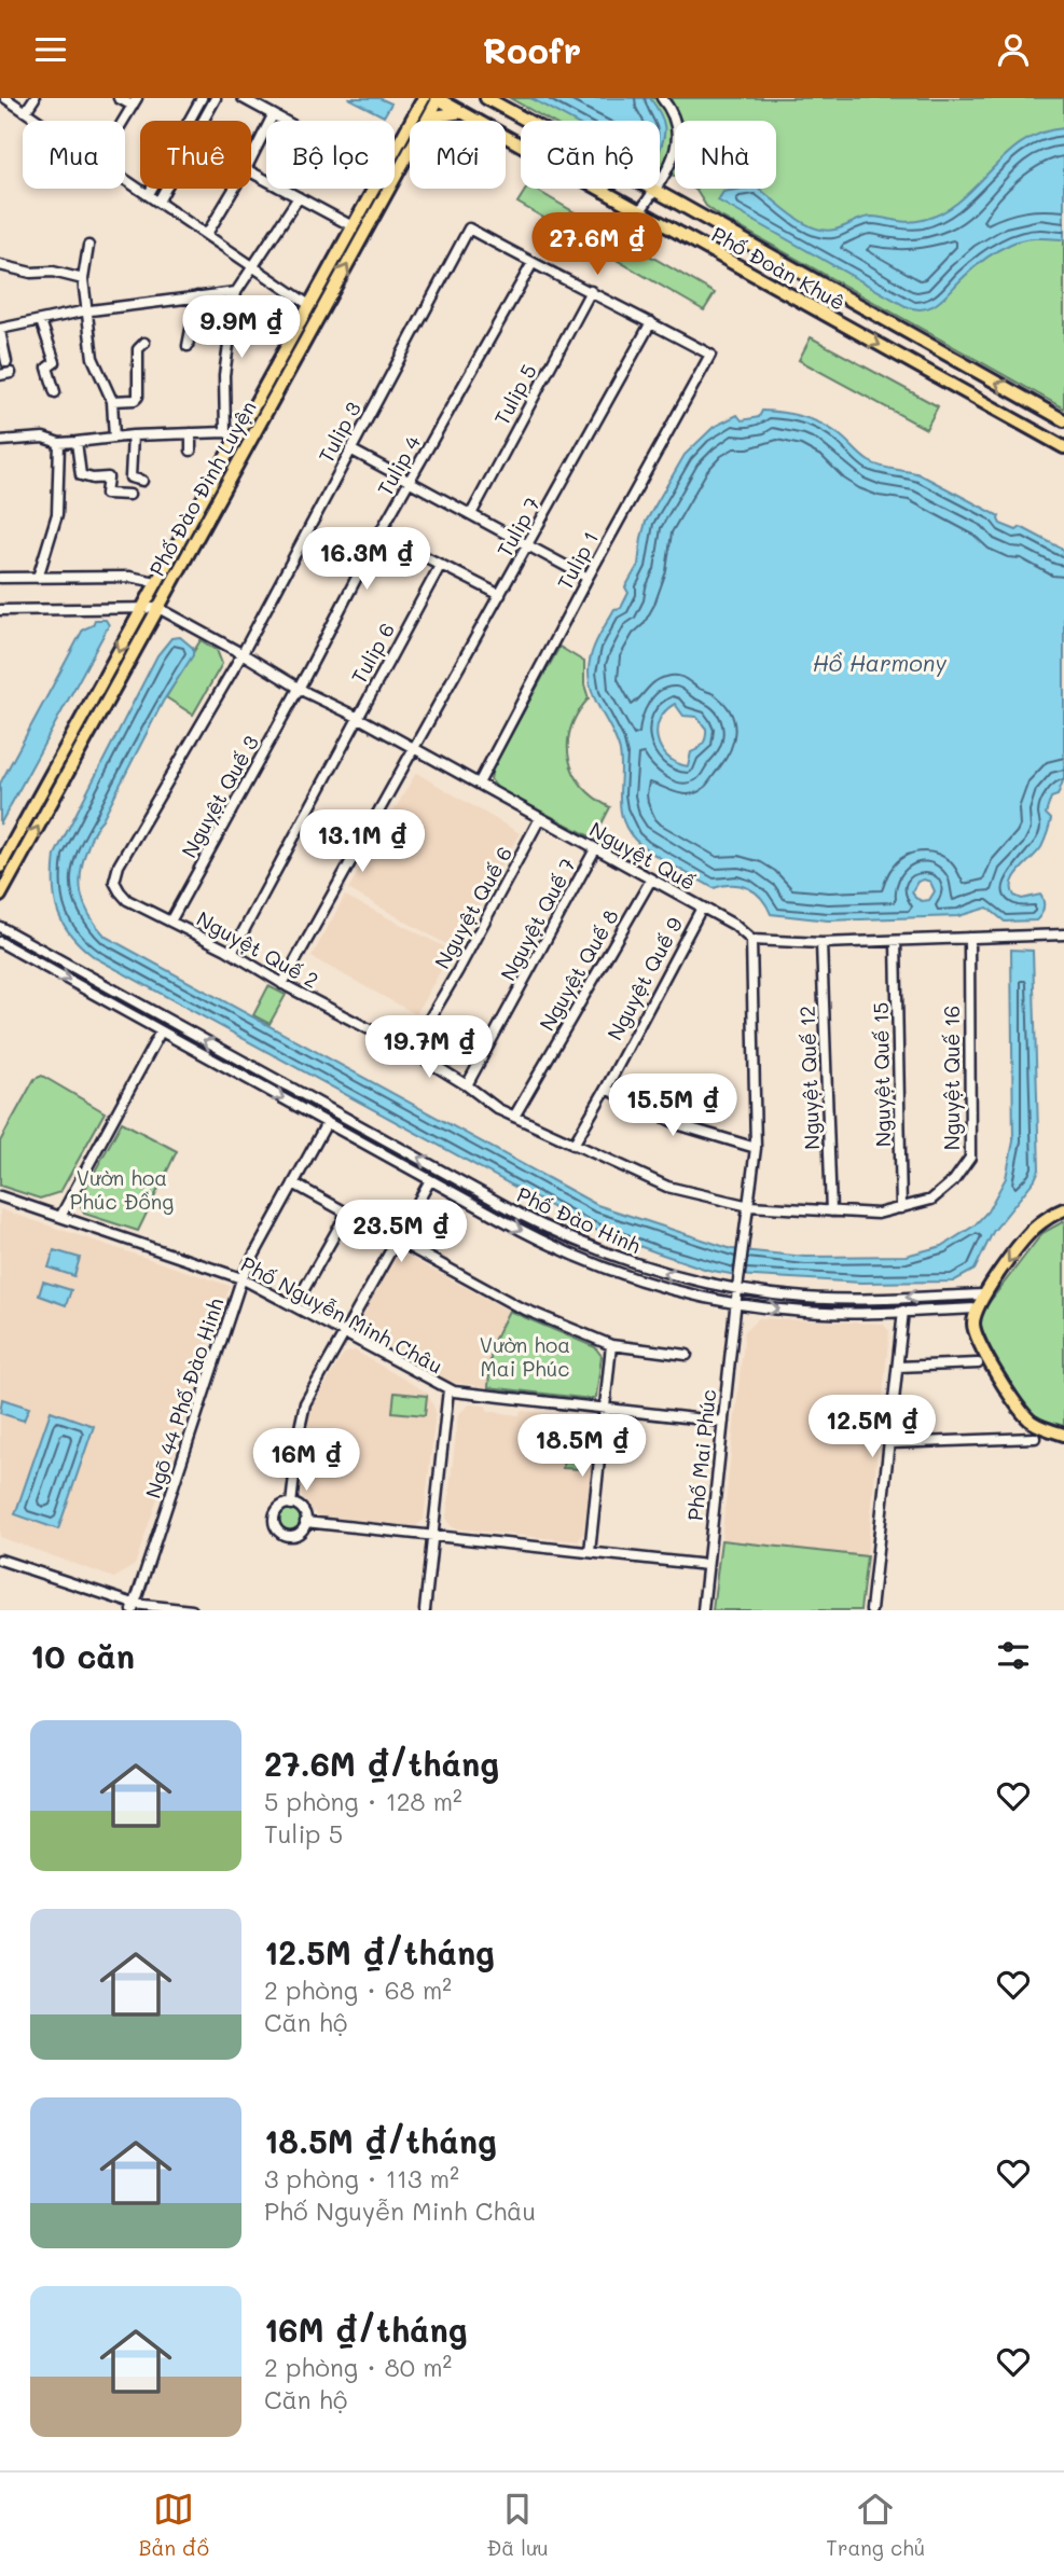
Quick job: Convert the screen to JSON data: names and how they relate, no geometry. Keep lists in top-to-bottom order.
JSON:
{
  "streets": {
    "main road": ["Phố Đoàn Khuê", "Phố Đào Đình Luyện"],
    "street": [
      "Tulip 5",
      "Tulip 3",
      "Tulip 4",
      "Tulip 7",
      "Tulip 1",
      "Tulip 6",
      "Nguyệt Quế 3",
      "Nguyệt Quế",
      "Nguyệt Quế 6",
      "Nguyệt Quế 7",
      "Nguyệt Quế 2",
      "Nguyệt Quế 8",
      "Nguyệt Quế 9",
      "Nguyệt Quế 15",
      "Nguyệt Quế 12",
      "Nguyệt Quế 16",
      "Phố Đào Hinh",
      "Phố Nguyễn Minh Châu",
      "Ngõ 44 Phố Đào Hinh",
      "Phố Mai Phúc"
    ]
  },
  "crossings": [
    ["Phố Đoàn Khuê", "Phố Đào Đình Luyện"],
    ["Tulip 3", "Tulip 4"],
    ["Tulip 3", "Nguyệt Quế"],
    ["Tulip 3", "Nguyệt Quế 2"],
    ["Tulip 4", "Nguyệt Quế 3"],
    ["Tulip 4", "Nguyệt Quế"],
    ["Phố Đào Đình Luyện", "Nguyệt Quế"],
    ["Tulip 7", "Tulip 1"],
    ["Tulip 7", "Nguyệt Quế"],
    ["Tulip 7", "Nguyệt Quế 2"],
    ["Tulip 1", "Nguyệt Quế"],
    ["Tulip 6", "Nguyệt Quế"],
    ["Tulip 6", "Nguyệt Quế 2"],
    ["Nguyệt Quế 3", "Nguyệt Quế"],
    ["Nguyệt Quế 3", "Nguyệt Quế 2"],
    ["Nguyệt Quế", "Nguyệt Quế 6"],
    ["Nguyệt Quế", "Nguyệt Quế 7"],
    ["Nguyệt Quế", "Nguyệt Quế 2"],
    ["Nguyệt Quế", "Nguyệt Quế 8"],
    ["Nguyệt Quế", "Nguyệt Quế 9"],
    ["Nguyệt Quế", "Phố Mai Phúc"],
    ["Nguyệt Quế 6", "Nguyệt Quế 2"],
    ["Nguyệt Quế 7", "Nguyệt Quế 2"],
    ["Nguyệt Quế 2", "Nguyệt Quế 8"],
    ["Nguyệt Quế 2", "Nguyệt Quế 9"],
    ["Nguyệt Quế 2", "Nguyệt Quế 16"],
    ["Nguyệt Quế 2", "Phố Mai Phúc"],
    ["Nguyệt Quế 15", "Nguyệt Quế 16"],
    ["Nguyệt Quế 12", "Nguyệt Quế 16"],
    ["Nguyệt Quế 16", "Phố Mai Phúc"],
    ["Phố Đào Hinh", "Ngõ 44 Phố Đào Hinh"],
    ["Phố Đào Hinh", "Phố Mai Phúc"],
    ["Phố Nguyễn Minh Châu", "Ngõ 44 Phố Đào Hinh"],
    ["Phố Nguyễn Minh Châu", "Phố Mai Phúc"]
  ],
  "water": ["Hồ Harmony"],
  "parks": ["Vườn hoa Phúc Đồng", "Vườn hoa Mai Phúc"],
  "page": {
    "header": "Roofr",
    "chip": [
      "Mua",
      "Thuê",
      "Bộ lọc",
      "Mới",
      "Căn hộ",
      "Nhà"
    ],
    "price": [
      "27.6M ₫",
      "9.9M ₫",
      "16.3M ₫",
      "13.1M ₫",
      "19.7M ₫",
      "15.5M ₫",
      "23.5M ₫",
      "12.5M ₫",
      "18.5M ₫",
      "16M ₫"
    ],
    "heading": "10 căn",
    "list": [
      {
        "name": "27.6M ₫/tháng",
        "note": "5 phòng · 128 m² · Tulip 5"
      },
      {
        "name": "12.5M ₫/tháng",
        "note": "2 phòng · 68 m² · Căn hộ"
      },
      {
        "name": "18.5M ₫/tháng",
        "note": "3 phòng · 113 m² · Phố Nguyễn Minh Châu"
      },
      {
        "name": "16M ₫/tháng",
        "note": "2 phòng · 80 m² · Căn hộ"
      }
    ],
    "tabs": ["Bản đồ", "Đã lưu", "Trang chủ"]
  }
}
